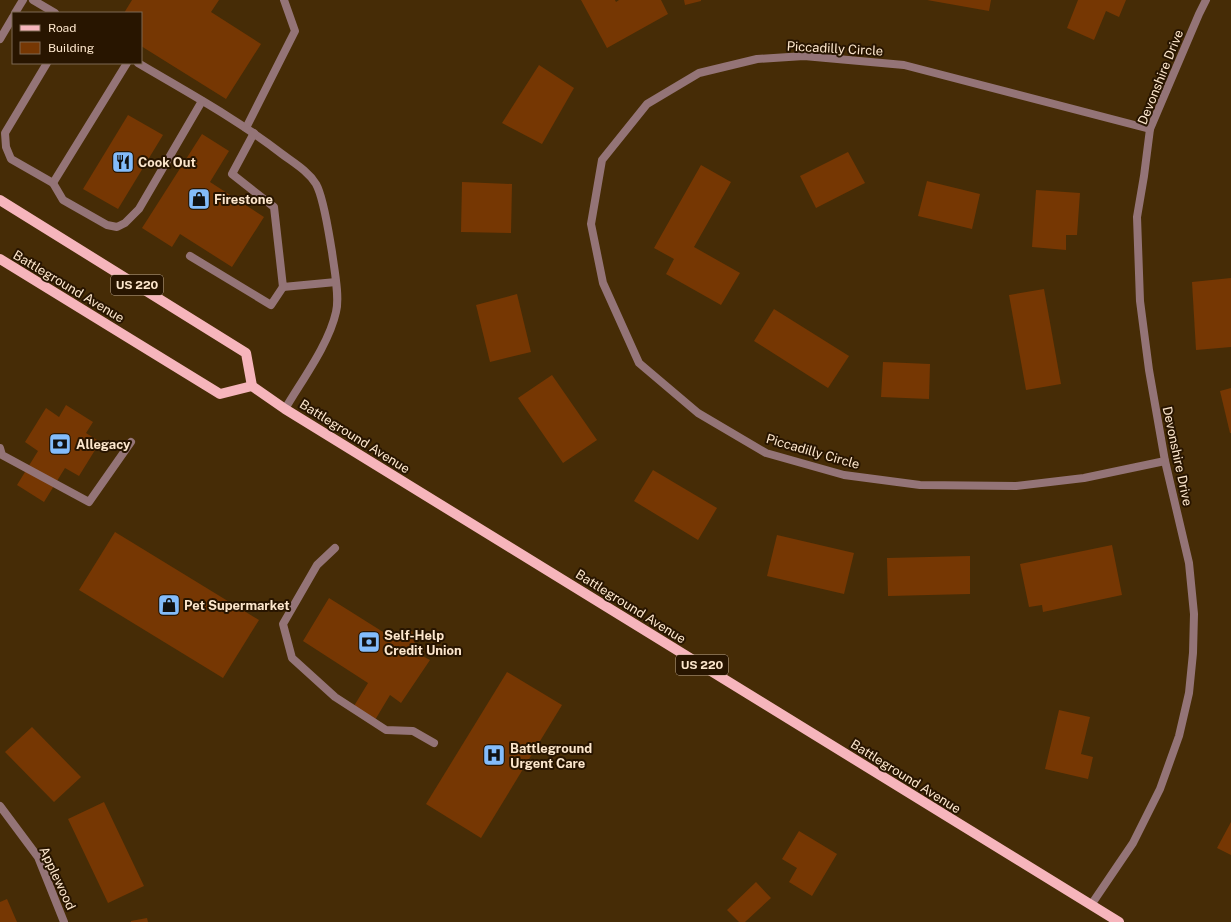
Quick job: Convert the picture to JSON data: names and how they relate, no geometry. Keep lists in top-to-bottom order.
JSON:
{
  "streets": {
    "main road": ["US 220", "Battleground Avenue"],
    "street": ["Piccadilly Circle", "Devonshire Drive", "Applewood"]
  },
  "crossings": [
    ["Piccadilly Circle", "Devonshire Drive"],
    ["Devonshire Drive", "Battleground Avenue"],
    ["US 220", "Battleground Avenue"]
  ],
  "places": {
    "restaurant": ["Cook Out"],
    "shop": ["Firestone", "Pet Supermarket"],
    "bank": ["Allegacy", "Self-Help Credit Union"],
    "hospital": ["Battleground Urgent Care"]
  },
  "legend": ["Road", "Building"]
}
